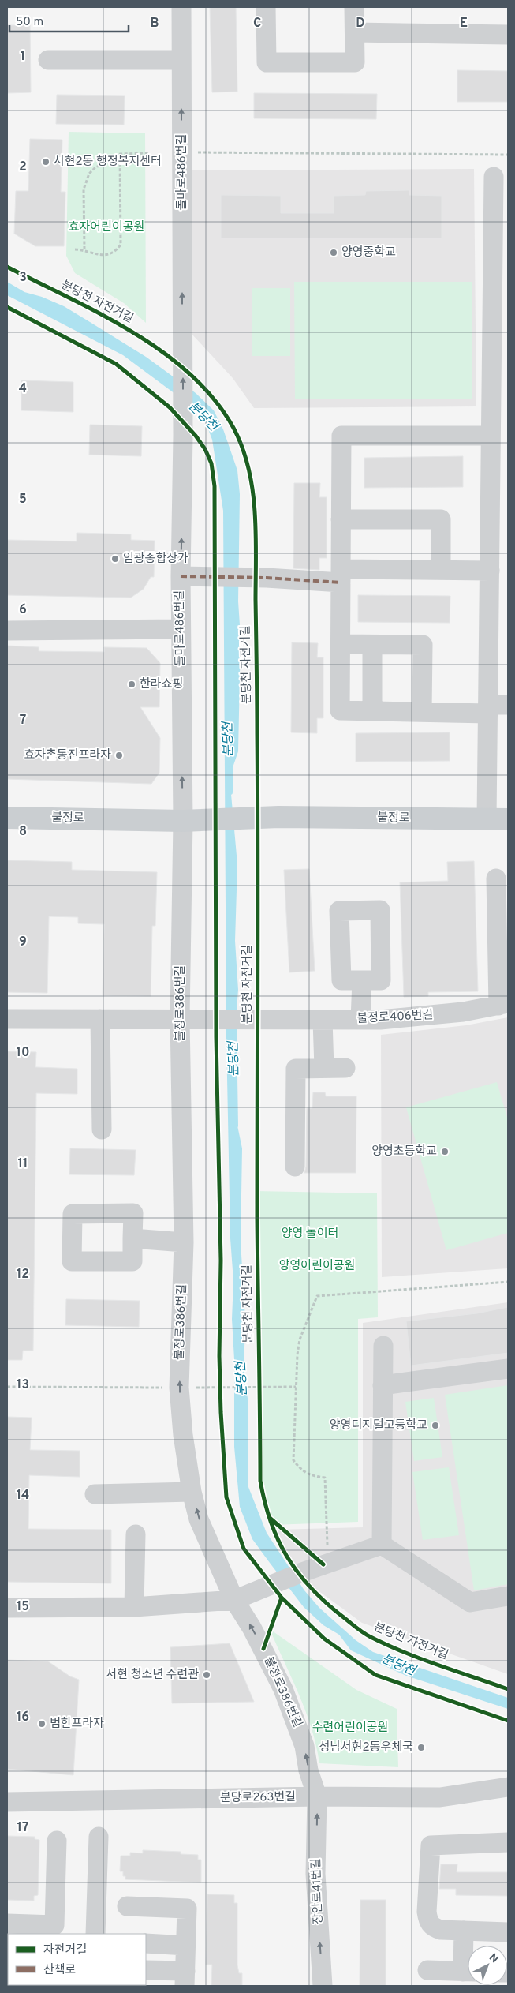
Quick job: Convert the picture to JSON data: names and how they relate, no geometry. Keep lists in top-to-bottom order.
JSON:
{
  "streets": {
    "main road": ["불정로"],
    "street": [
      "돌마로486번길",
      "불정로386번길",
      "불정로406번길",
      "분당로263번길",
      "장안로41번길"
    ],
    "cycle path": ["분당천 자전거길"]
  },
  "crossings": [
    ["돌마로486번길", "불정로"],
    ["돌마로486번길", "불정로386번길"],
    ["불정로", "불정로386번길"],
    ["불정로386번길", "불정로406번길"],
    ["불정로386번길", "분당로263번길"],
    ["불정로386번길", "장안로41번길"],
    ["분당로263번길", "장안로41번길"]
  ],
  "one_way": ["돌마로486번길", "불정로386번길"],
  "water": ["분당천"],
  "parks": [
    "효자어린이공원",
    "양영 놀이터",
    "양영어린이공원",
    "수련어린이공원"
  ],
  "places": [
    "서현2동 행정복지센터",
    "양영중학교",
    "임광종합상가",
    "한라쇼핑",
    "효자촌동진프라자",
    "양영초등학교",
    "양영디지털고등학교",
    "서현 청소년 수련관",
    "범한프라자",
    "성남서현2동우체국"
  ],
  "legend": ["자전거길", "산책로"],
  "scale_bar": "50 m",
  "north": "top right",
  "grid": {
    "columns": [
      "B",
      "C",
      "D",
      "E"
    ],
    "rows": [
      "1",
      "2",
      "3",
      "4",
      "5",
      "6",
      "7",
      "8",
      "9",
      "10",
      "11",
      "12",
      "13",
      "14",
      "15",
      "16",
      "17"
    ]
  }
}
